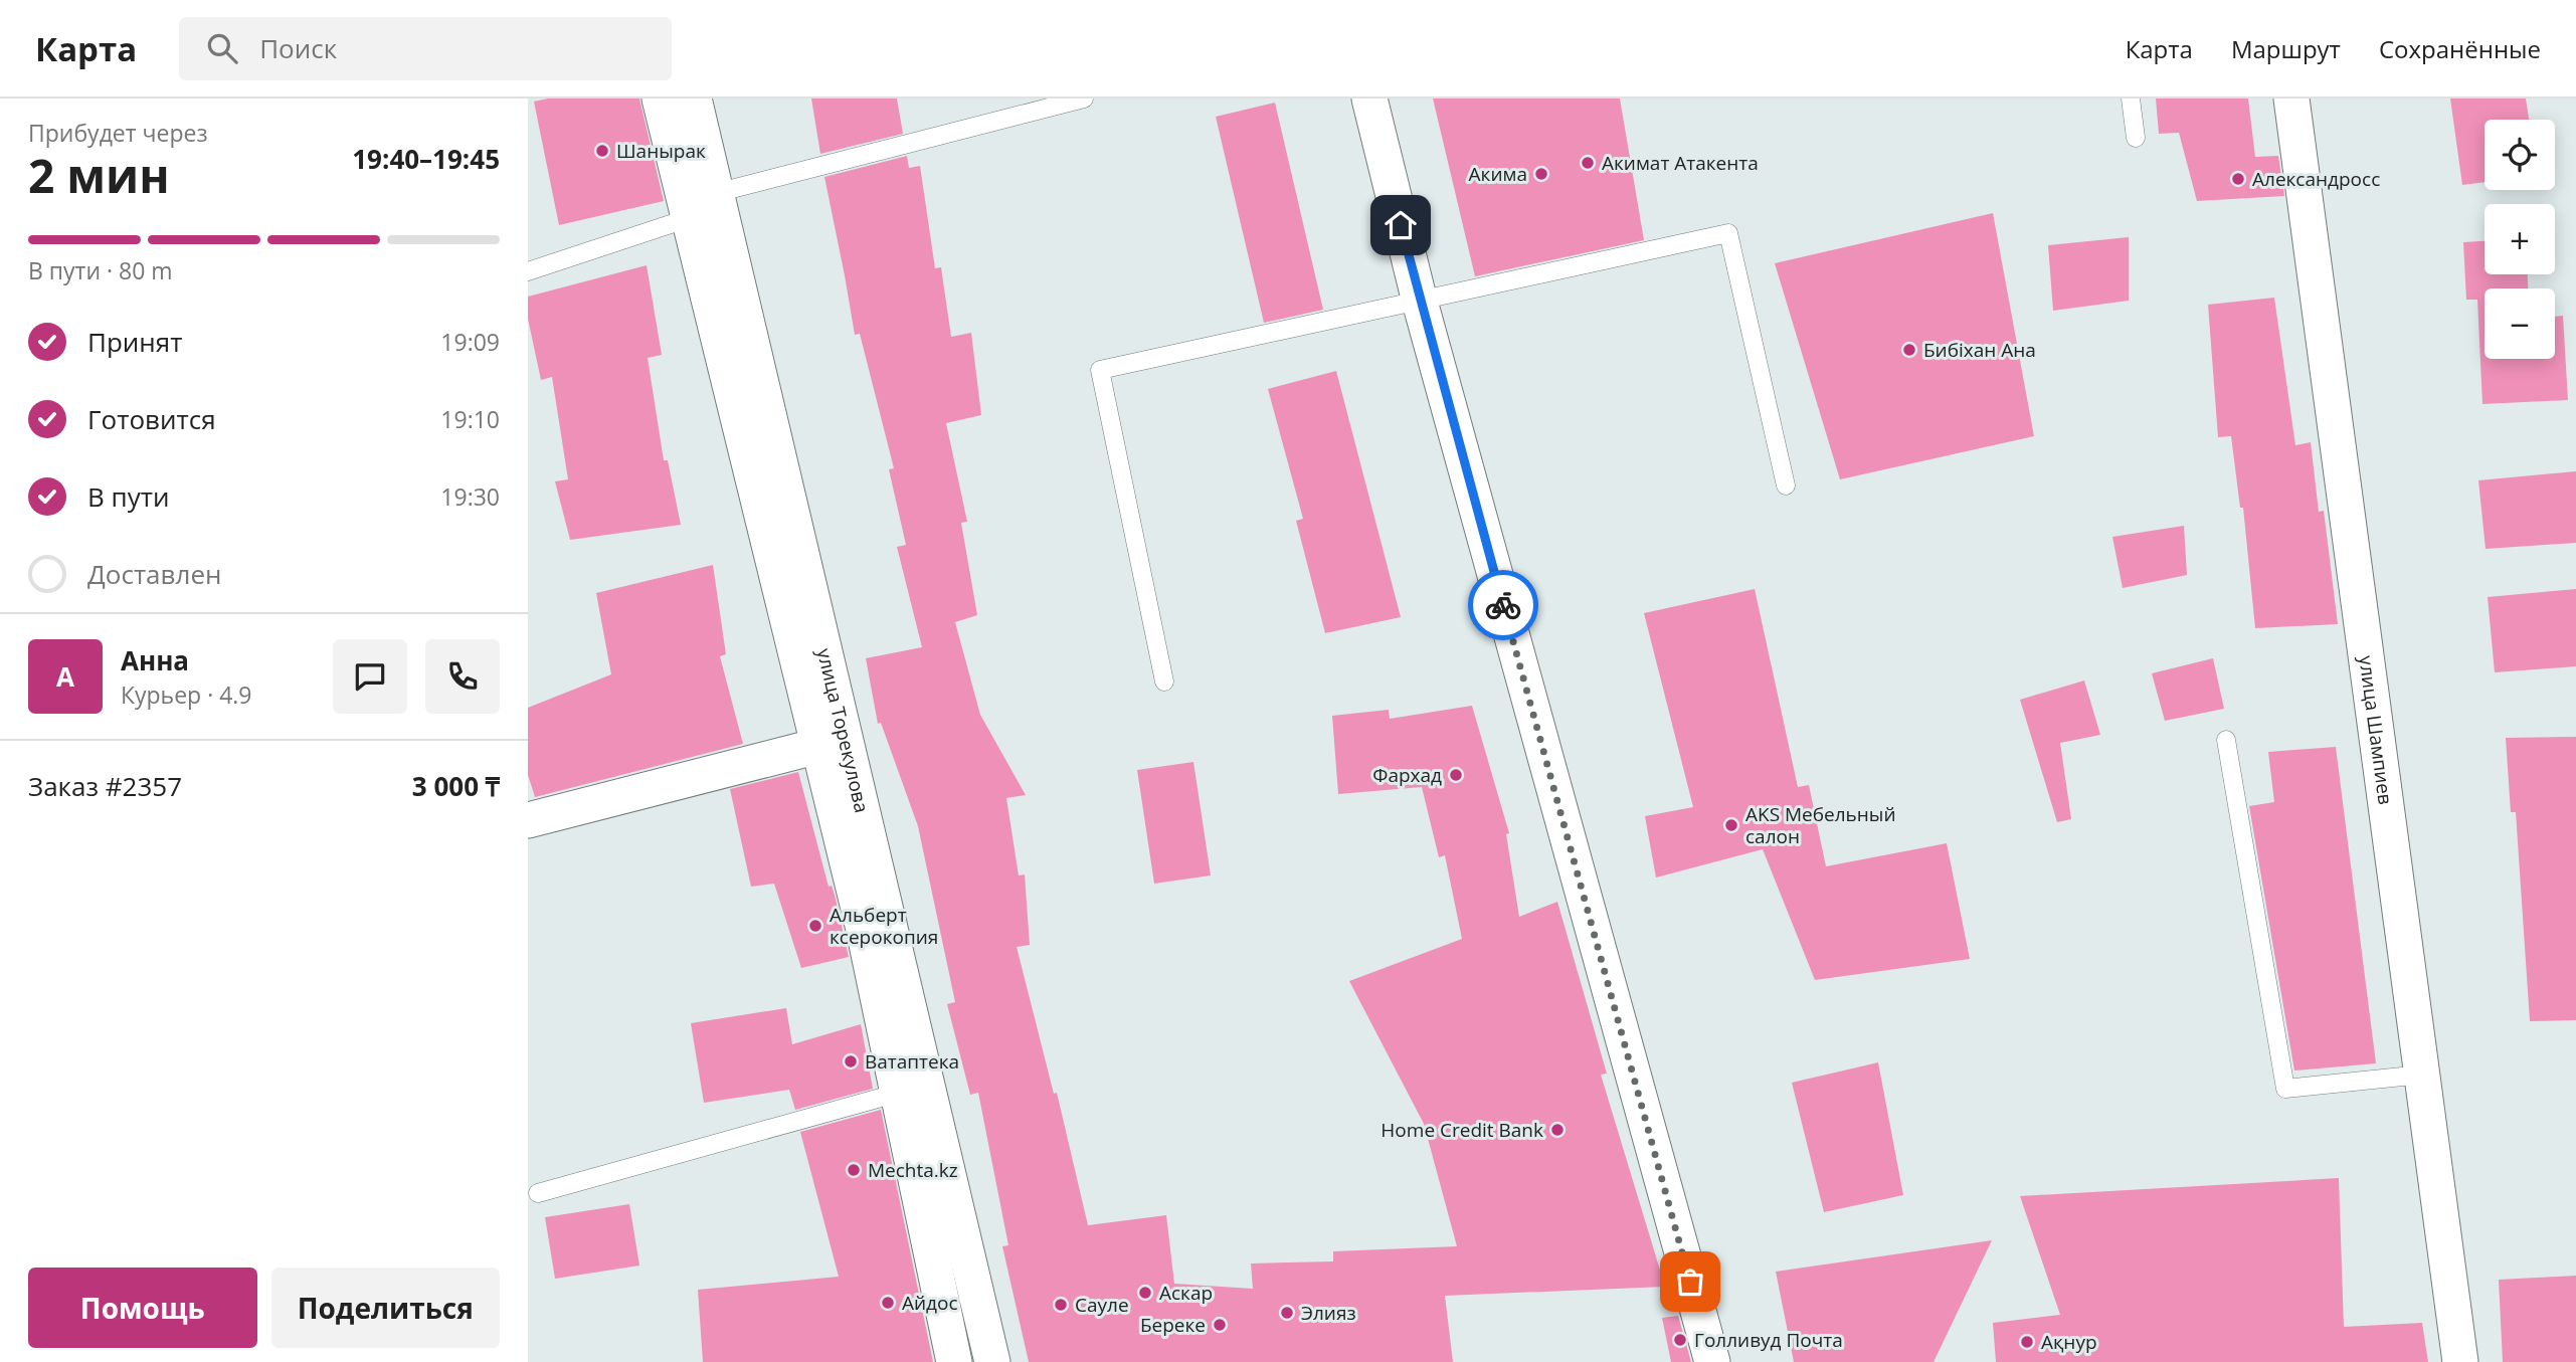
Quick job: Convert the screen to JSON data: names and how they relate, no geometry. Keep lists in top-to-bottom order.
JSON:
{
  "streets": {
    "street": ["улица Торекулова", "улица Шампиев"]
  },
  "places": [
    "Шанырак",
    "Акимат Атакента",
    "Акима",
    "Александросс",
    "Бибіхан Ана",
    "Фархад",
    "AKS Мебельный салон",
    "Альберт ксерокопия",
    "Ватаптека",
    "Home Credit Bank",
    "Mechta.kz",
    "Аскар",
    "Айдос",
    "Сауле",
    "Элияз",
    "Береке",
    "Голливуд Почта",
    "Ақнур"
  ],
  "page": {
    "header": "Карта",
    "search": "Поиск",
    "nav": ["Карта", "Маршрут", "Сохранённые"],
    "heading": ["2 мин", "Прибудет через", "19:40–19:45"],
    "panel": [
      "Анна",
      "Курьер · 4.9",
      "Заказ #2357",
      "3 000 ₸"
    ],
    "map_buttons": ["+", "−"],
    "bar": "В пути · 80 m",
    "list": [
      ["Принят", "19:09"],
      ["Готовится", "19:10"],
      ["В пути", "19:30"],
      "Доставлен"
    ],
    "round": "А",
    "buttons": ["Помощь", "Поделиться"]
  }
}
